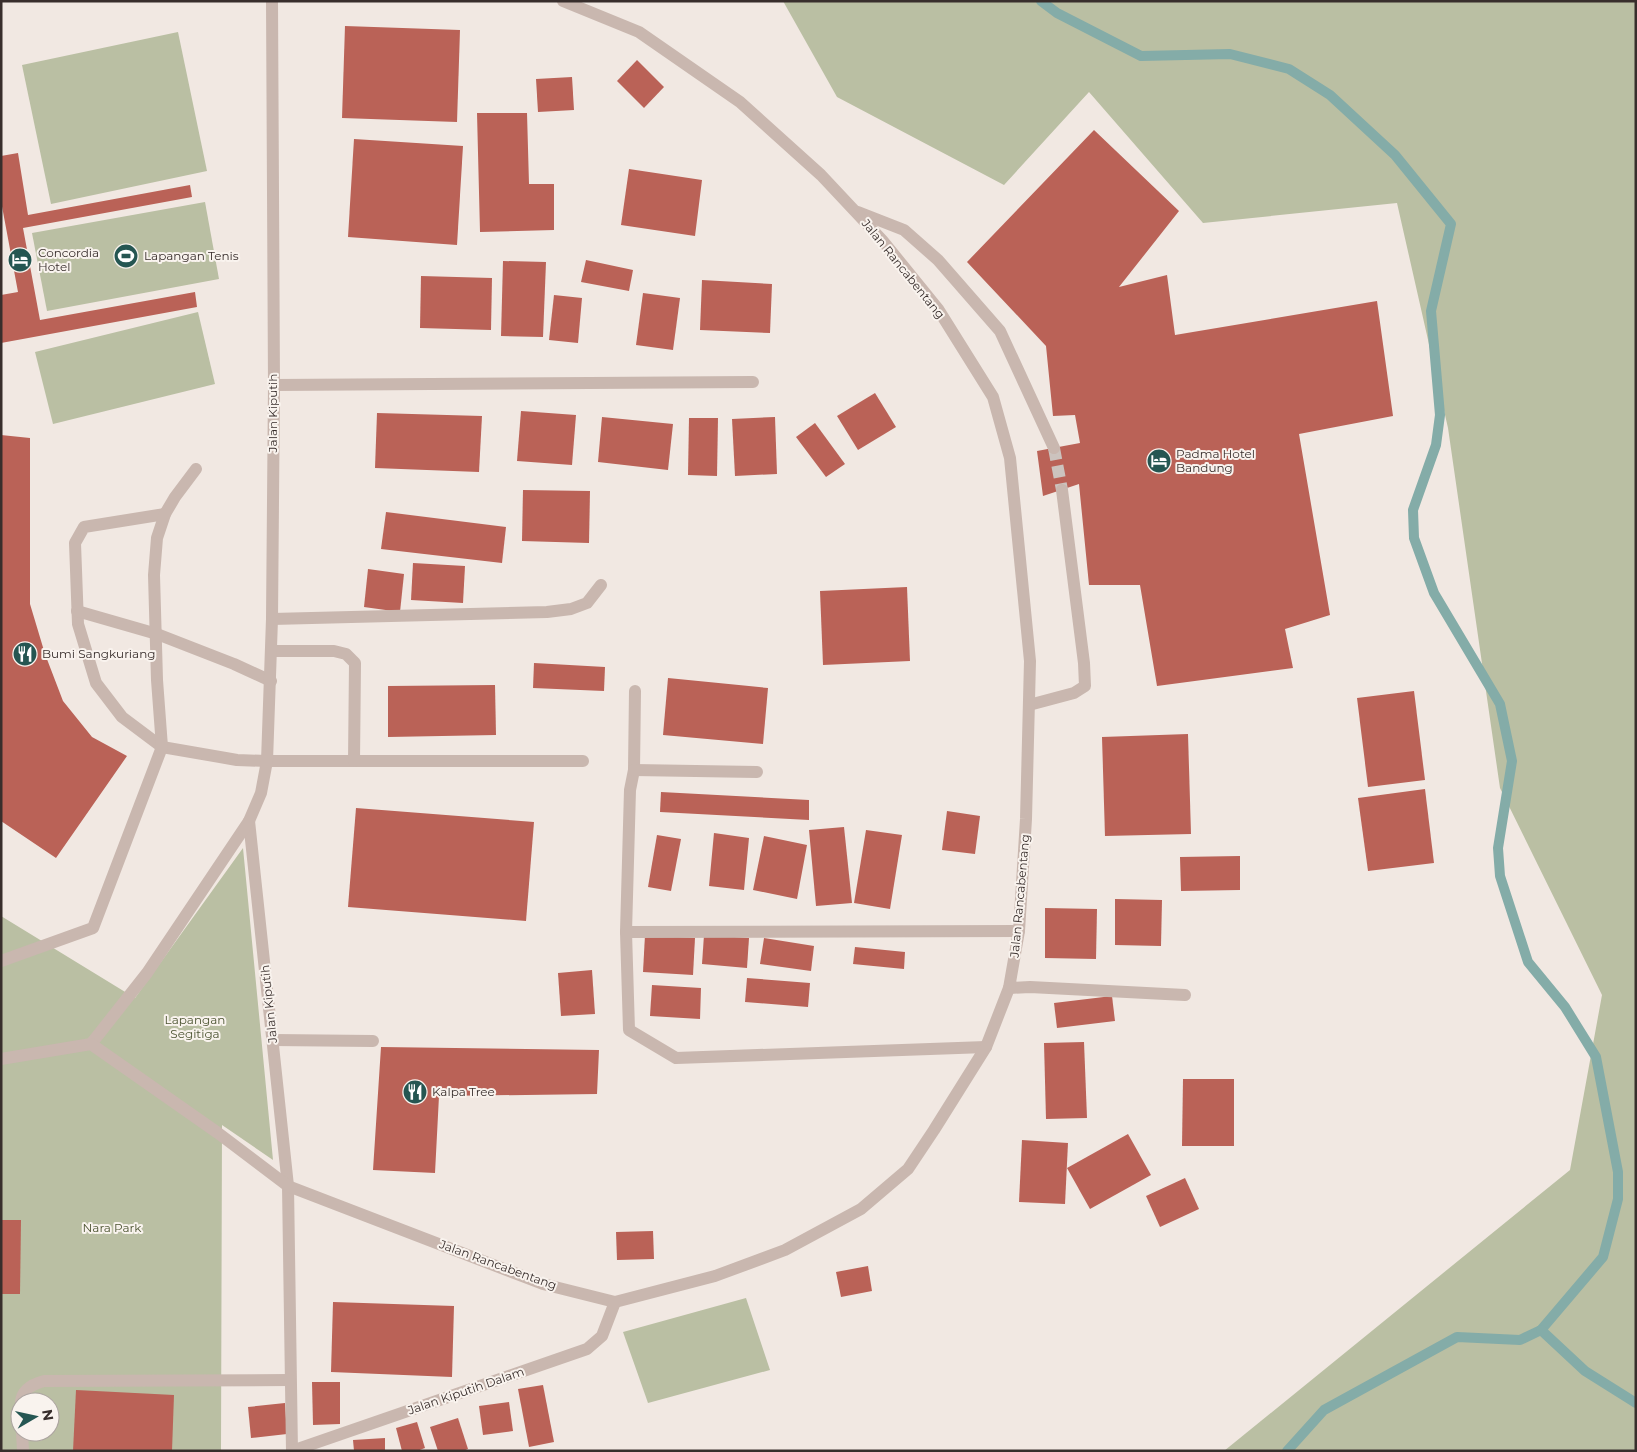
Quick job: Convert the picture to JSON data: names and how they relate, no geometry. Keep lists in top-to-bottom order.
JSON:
{
  "streets": {
    "street": ["Jalan Rancabentang", "Jalan Kiputih", "Jalan Kiputih Dalam"]
  },
  "crossings": [
    ["Jalan Rancabentang", "Jalan Kiputih"],
    ["Jalan Rancabentang", "Jalan Kiputih Dalam"],
    ["Jalan Kiputih", "Jalan Kiputih Dalam"]
  ],
  "parks": ["Lapangan Segitiga", "Nara Park"],
  "places": {
    "sports": ["Lapangan Tenis"],
    "hotel": ["Concordia Hotel", "Padma Hotel Bandung"],
    "restaurant": ["Bumi Sangkuriang", "Kalpa Tree"]
  },
  "north": "right"
}
